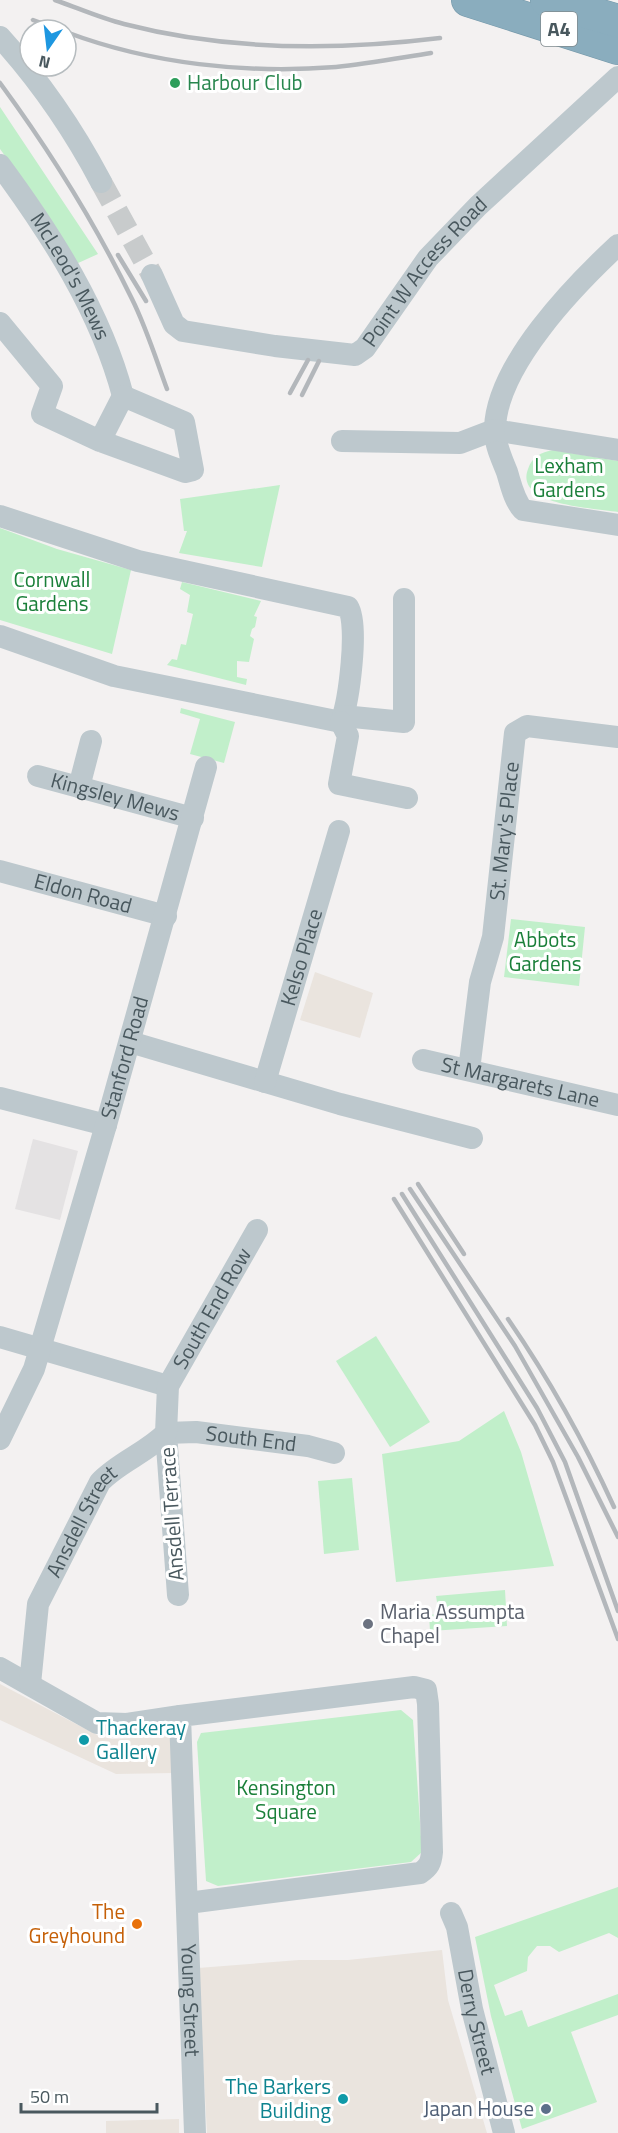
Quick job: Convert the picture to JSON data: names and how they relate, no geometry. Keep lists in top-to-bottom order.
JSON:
{
  "streets": {
    "highway": ["A4"],
    "street": [
      "Point W Access Road",
      "McLeod's Mews",
      "Kingsley Mews",
      "St. Mary's Place",
      "Eldon Road",
      "Kelso Place",
      "Stanford Road",
      "St Margarets Lane",
      "South End Row",
      "South End",
      "Ansdell Terrace",
      "Ansdell Street",
      "Young Street",
      "Derry Street"
    ]
  },
  "crossings": [
    ["Kingsley Mews", "Stanford Road"],
    ["St. Mary's Place", "St Margarets Lane"],
    ["Eldon Road", "Stanford Road"],
    ["South End", "Ansdell Terrace"],
    ["South End", "Ansdell Street"],
    ["Ansdell Terrace", "Ansdell Street"]
  ],
  "parks": [
    "Lexham Gardens",
    "Cornwall Gardens",
    "Abbots Gardens",
    "Kensington Square"
  ],
  "places": [
    "Harbour Club",
    "Maria Assumpta Chapel",
    "Thackeray Gallery",
    "The Greyhound",
    "The Barkers Building",
    "Japan House"
  ],
  "scale_bar": "50 m",
  "north": "bottom"
}
